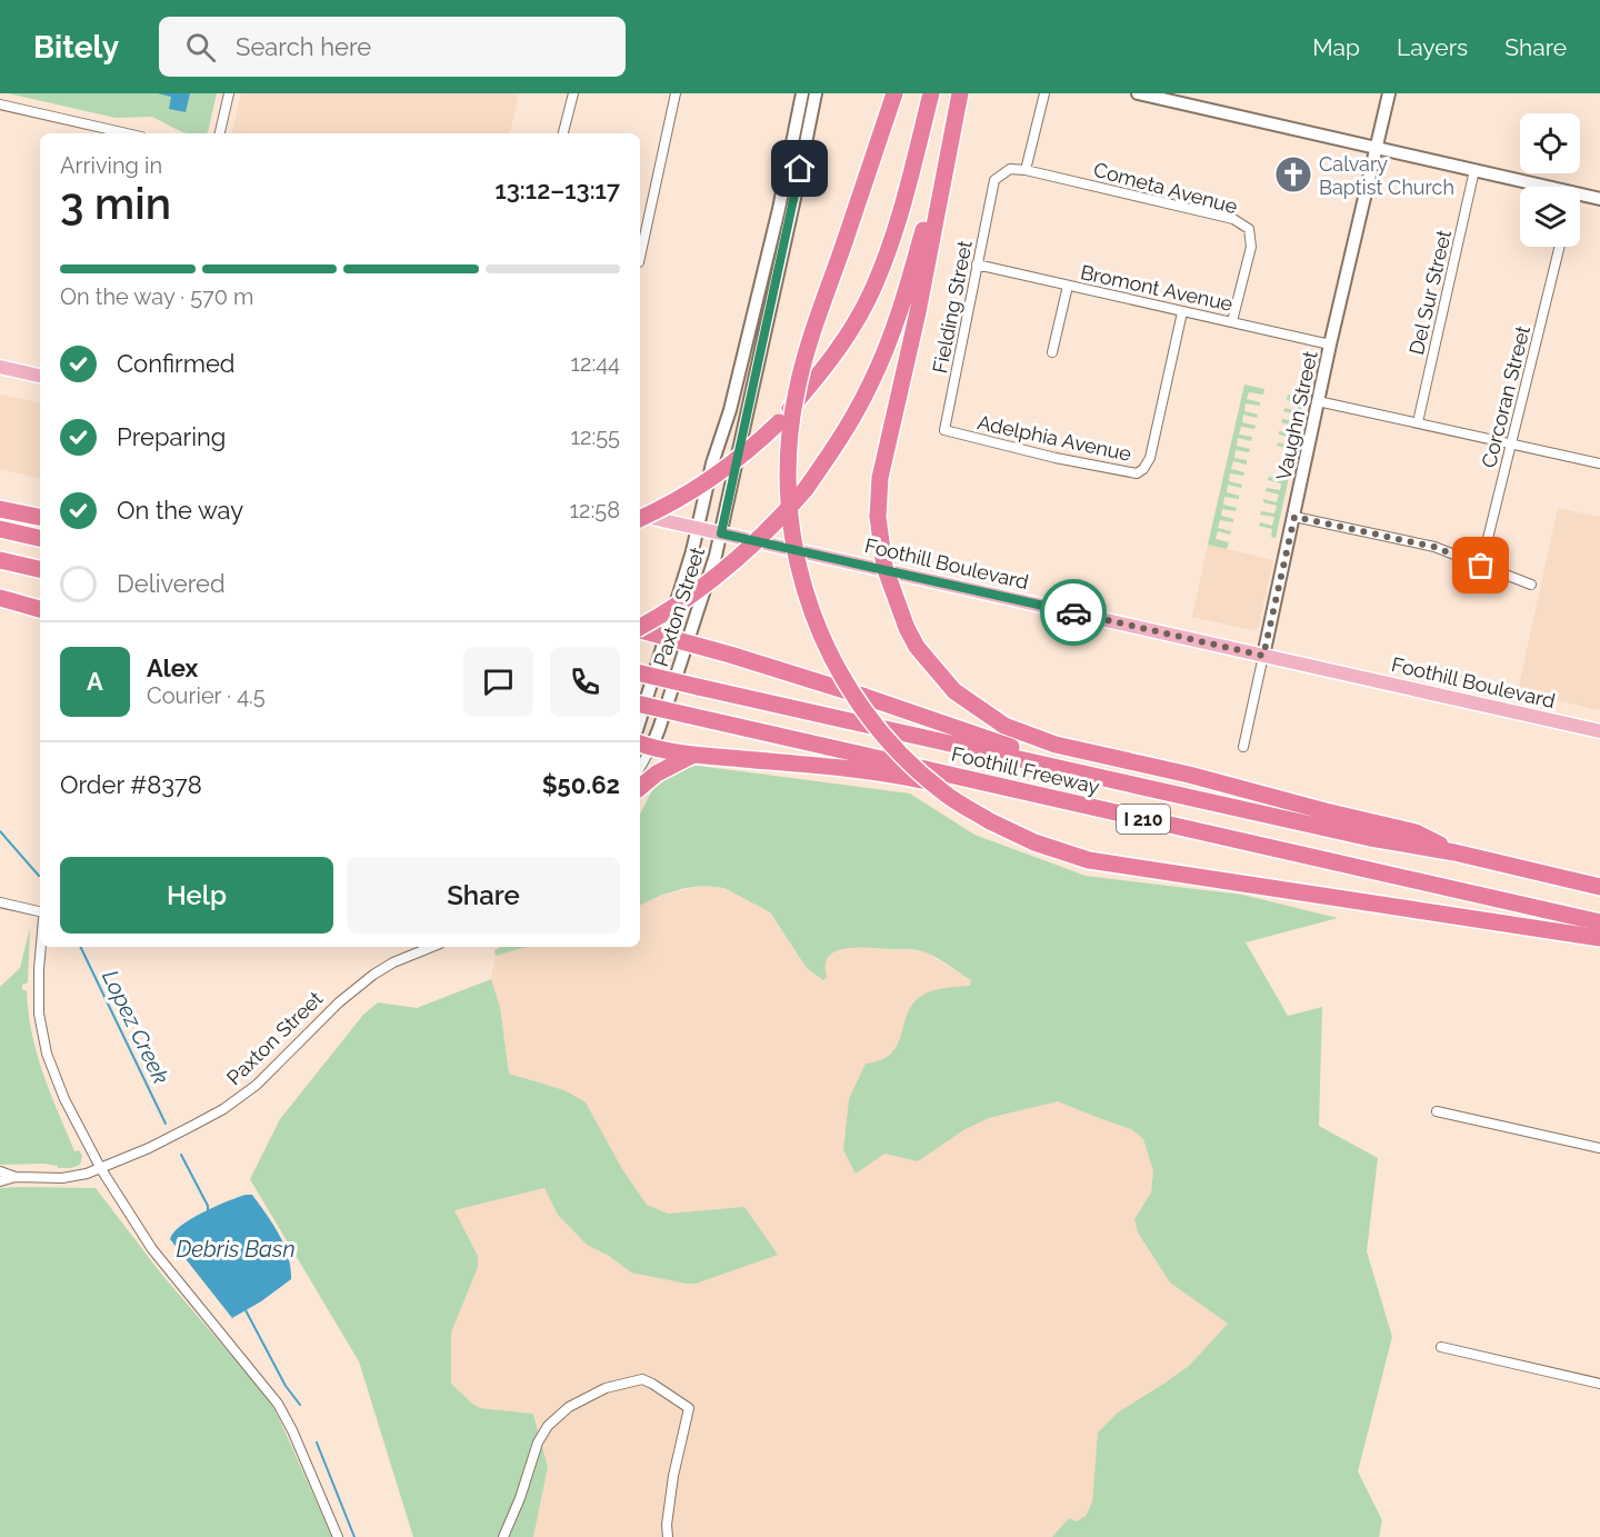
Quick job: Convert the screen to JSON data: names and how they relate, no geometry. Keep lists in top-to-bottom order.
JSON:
{
  "streets": {
    "highway": ["Foothill Freeway", "I 210"],
    "main road": ["Foothill Boulevard"],
    "street": [
      "Cometa Avenue",
      "Bromont Avenue",
      "Del Sur Street",
      "Fielding Street",
      "Corcoran Street",
      "Vaughn Street",
      "Adelphia Avenue",
      "Paxton Street"
    ]
  },
  "crossings": [
    ["Cometa Avenue", "Bromont Avenue"],
    ["Cometa Avenue", "Fielding Street"],
    ["Bromont Avenue", "Fielding Street"],
    ["Bromont Avenue", "Vaughn Street"],
    ["Bromont Avenue", "Adelphia Avenue"],
    ["Fielding Street", "Adelphia Avenue"],
    ["Vaughn Street", "Foothill Boulevard"],
    ["Foothill Boulevard", "Paxton Street"]
  ],
  "water": ["Lopez Creek", "Debris Basn"],
  "places": {
    "church": ["Calvary Baptist Church"]
  },
  "page": {
    "header": "Bitely",
    "search": "Search here",
    "nav": ["Map", "Layers", "Share"],
    "heading": ["3 min", "Arriving in", "13:12–13:17"],
    "panel": [
      "Alex",
      "Courier · 4.5",
      "Order #8378",
      "$50.62"
    ],
    "bar": "On the way · 570 m",
    "list": [
      ["Confirmed", "12:44"],
      ["Preparing", "12:55"],
      ["On the way", "12:58"],
      "Delivered"
    ],
    "round": "A",
    "buttons": ["Help", "Share"]
  }
}
